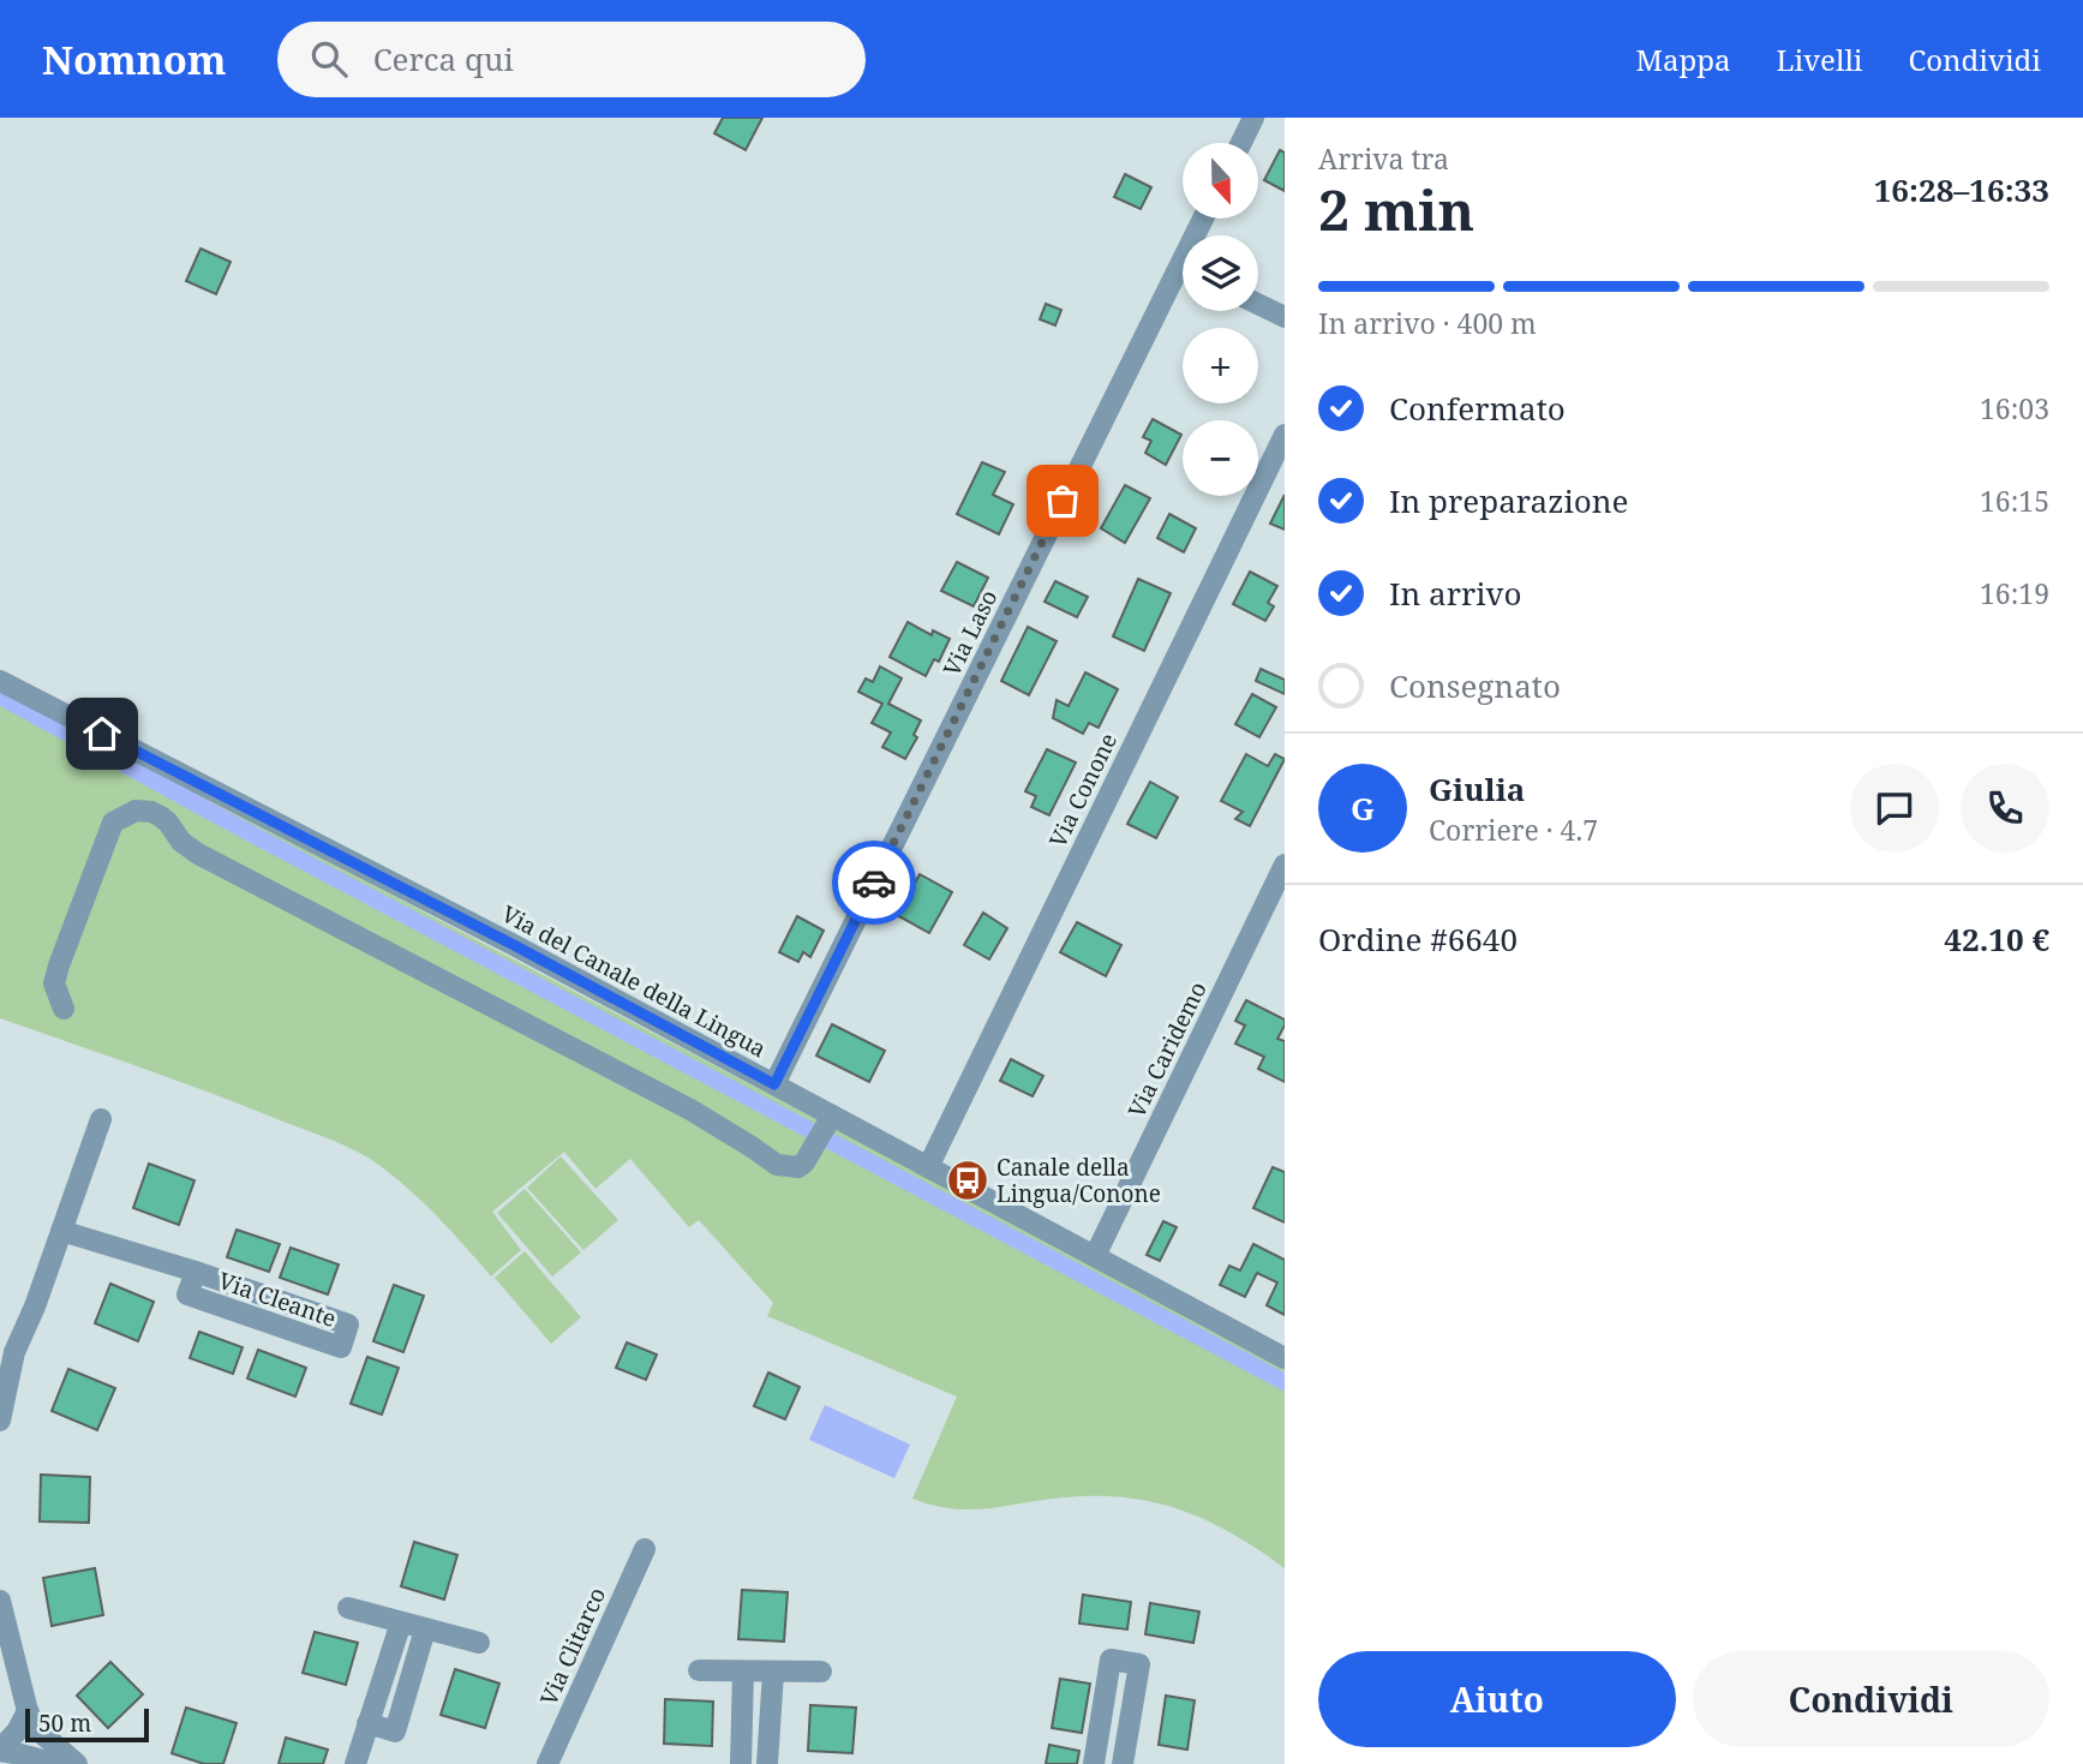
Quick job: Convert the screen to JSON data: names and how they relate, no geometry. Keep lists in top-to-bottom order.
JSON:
{
  "streets": {
    "street": [
      "Via Laso",
      "Via Conone",
      "Via del Canale della Lingua",
      "Via Caridemo",
      "Via Cleante",
      "Via Clitarco"
    ]
  },
  "crossings": [
    ["Via Laso", "Via del Canale della Lingua"],
    ["Via Conone", "Via del Canale della Lingua"],
    ["Via del Canale della Lingua", "Via Caridemo"]
  ],
  "places": {
    "bus stop": ["Canale della Lingua/Conone"]
  },
  "scale_bar": "50 m",
  "north": "bottom",
  "page": {
    "header": "Nomnom",
    "search": "Cerca qui",
    "nav": ["Mappa", "Livelli", "Condividi"],
    "heading": ["2 min", "Arriva tra", "16:28–16:33"],
    "panel": [
      "Giulia",
      "Corriere · 4.7",
      "Ordine #6640",
      "42.10 €"
    ],
    "map_buttons": ["+", "−"],
    "bar": "In arrivo · 400 m",
    "list": [
      ["Confermato", "16:03"],
      ["In preparazione", "16:15"],
      ["In arrivo", "16:19"],
      "Consegnato"
    ],
    "round": "G",
    "buttons": ["Aiuto", "Condividi"],
    "scale": "50 m"
  }
}
